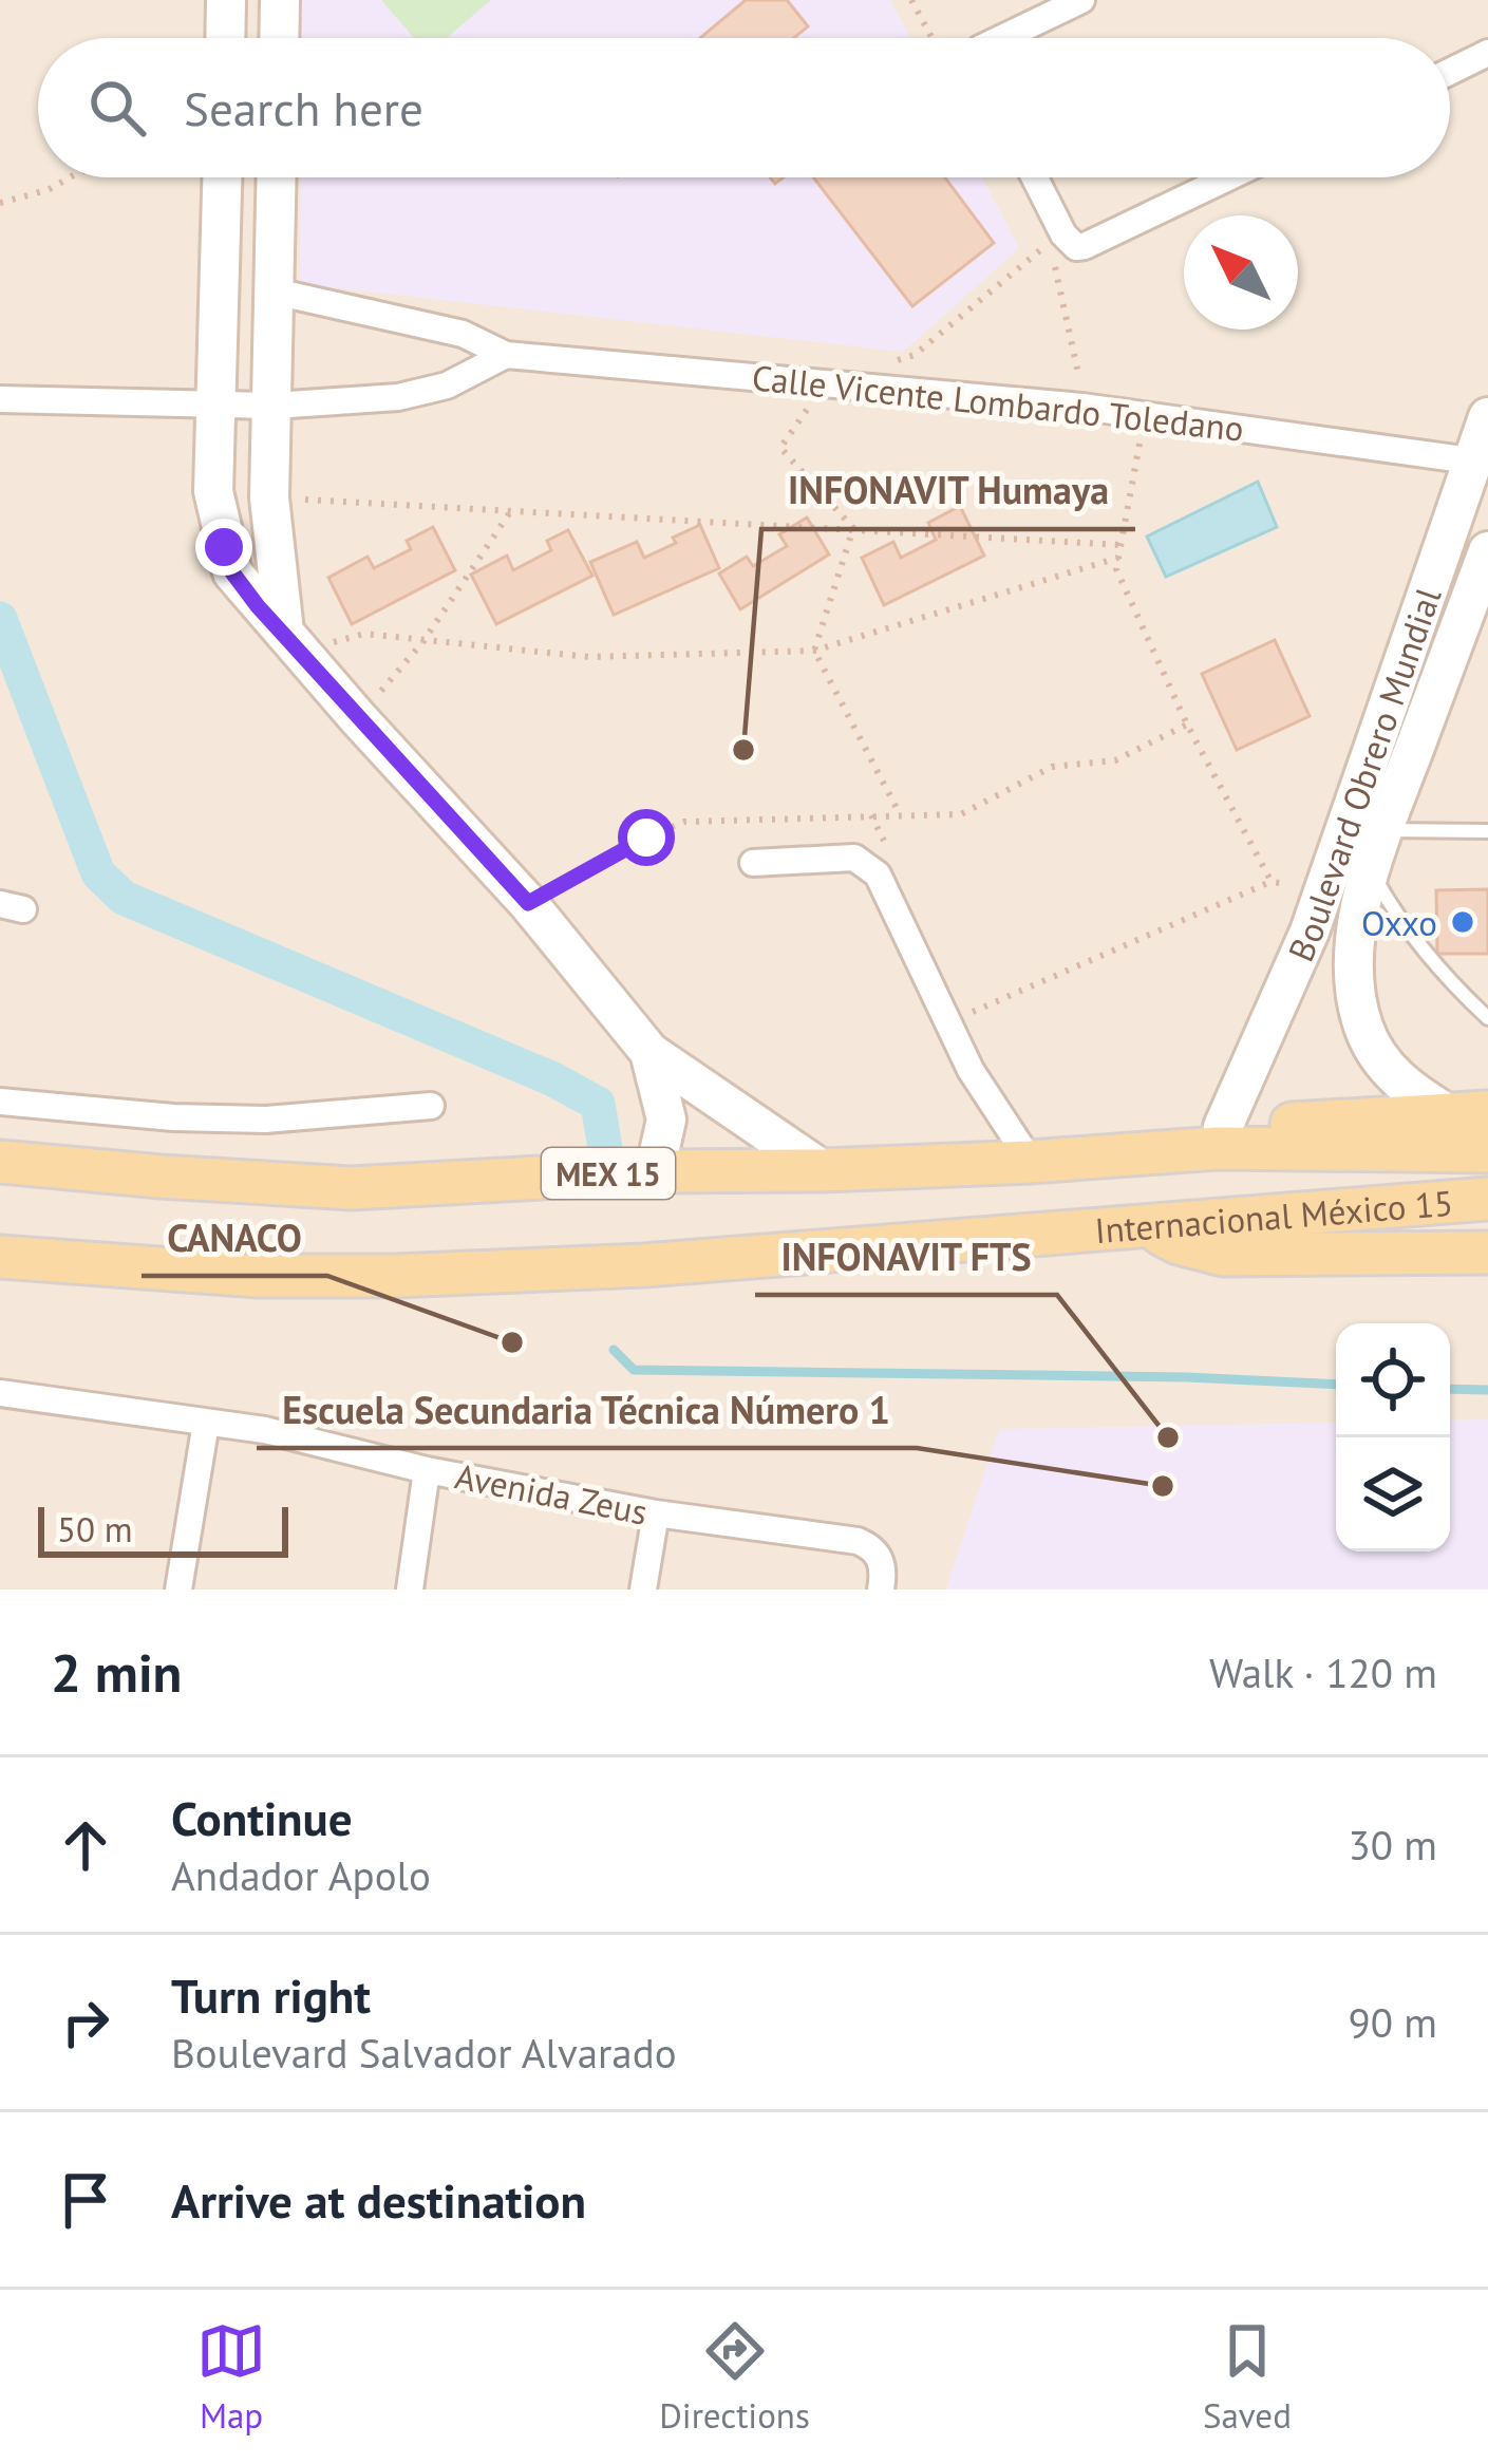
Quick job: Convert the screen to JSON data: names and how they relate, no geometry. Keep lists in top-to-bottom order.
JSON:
{
  "streets": {
    "main road": ["MEX 15", "Internacional México 15"],
    "street": ["Calle Vicente Lombardo Toledano", "Boulevard Obrero Mundial", "Avenida Zeus"]
  },
  "crossings": [
    ["Calle Vicente Lombardo Toledano", "Boulevard Obrero Mundial"]
  ],
  "places": [
    "INFONAVIT Humaya",
    "Oxxo",
    "CANACO",
    "INFONAVIT FTS",
    "Escuela Secundaria Técnica Número 1"
  ],
  "scale_bar": "50 m",
  "north": "top left",
  "page": {
    "search": "Search here",
    "scale": "50 m",
    "heading": ["2 min", "Walk · 120 m"],
    "list": [
      ["Continue", "Andador Apolo", "30 m"],
      ["Turn right", "Boulevard Salvador Alvarado", "90 m"],
      "Arrive at destination"
    ],
    "nav": ["Map", "Directions", "Saved"]
  }
}
